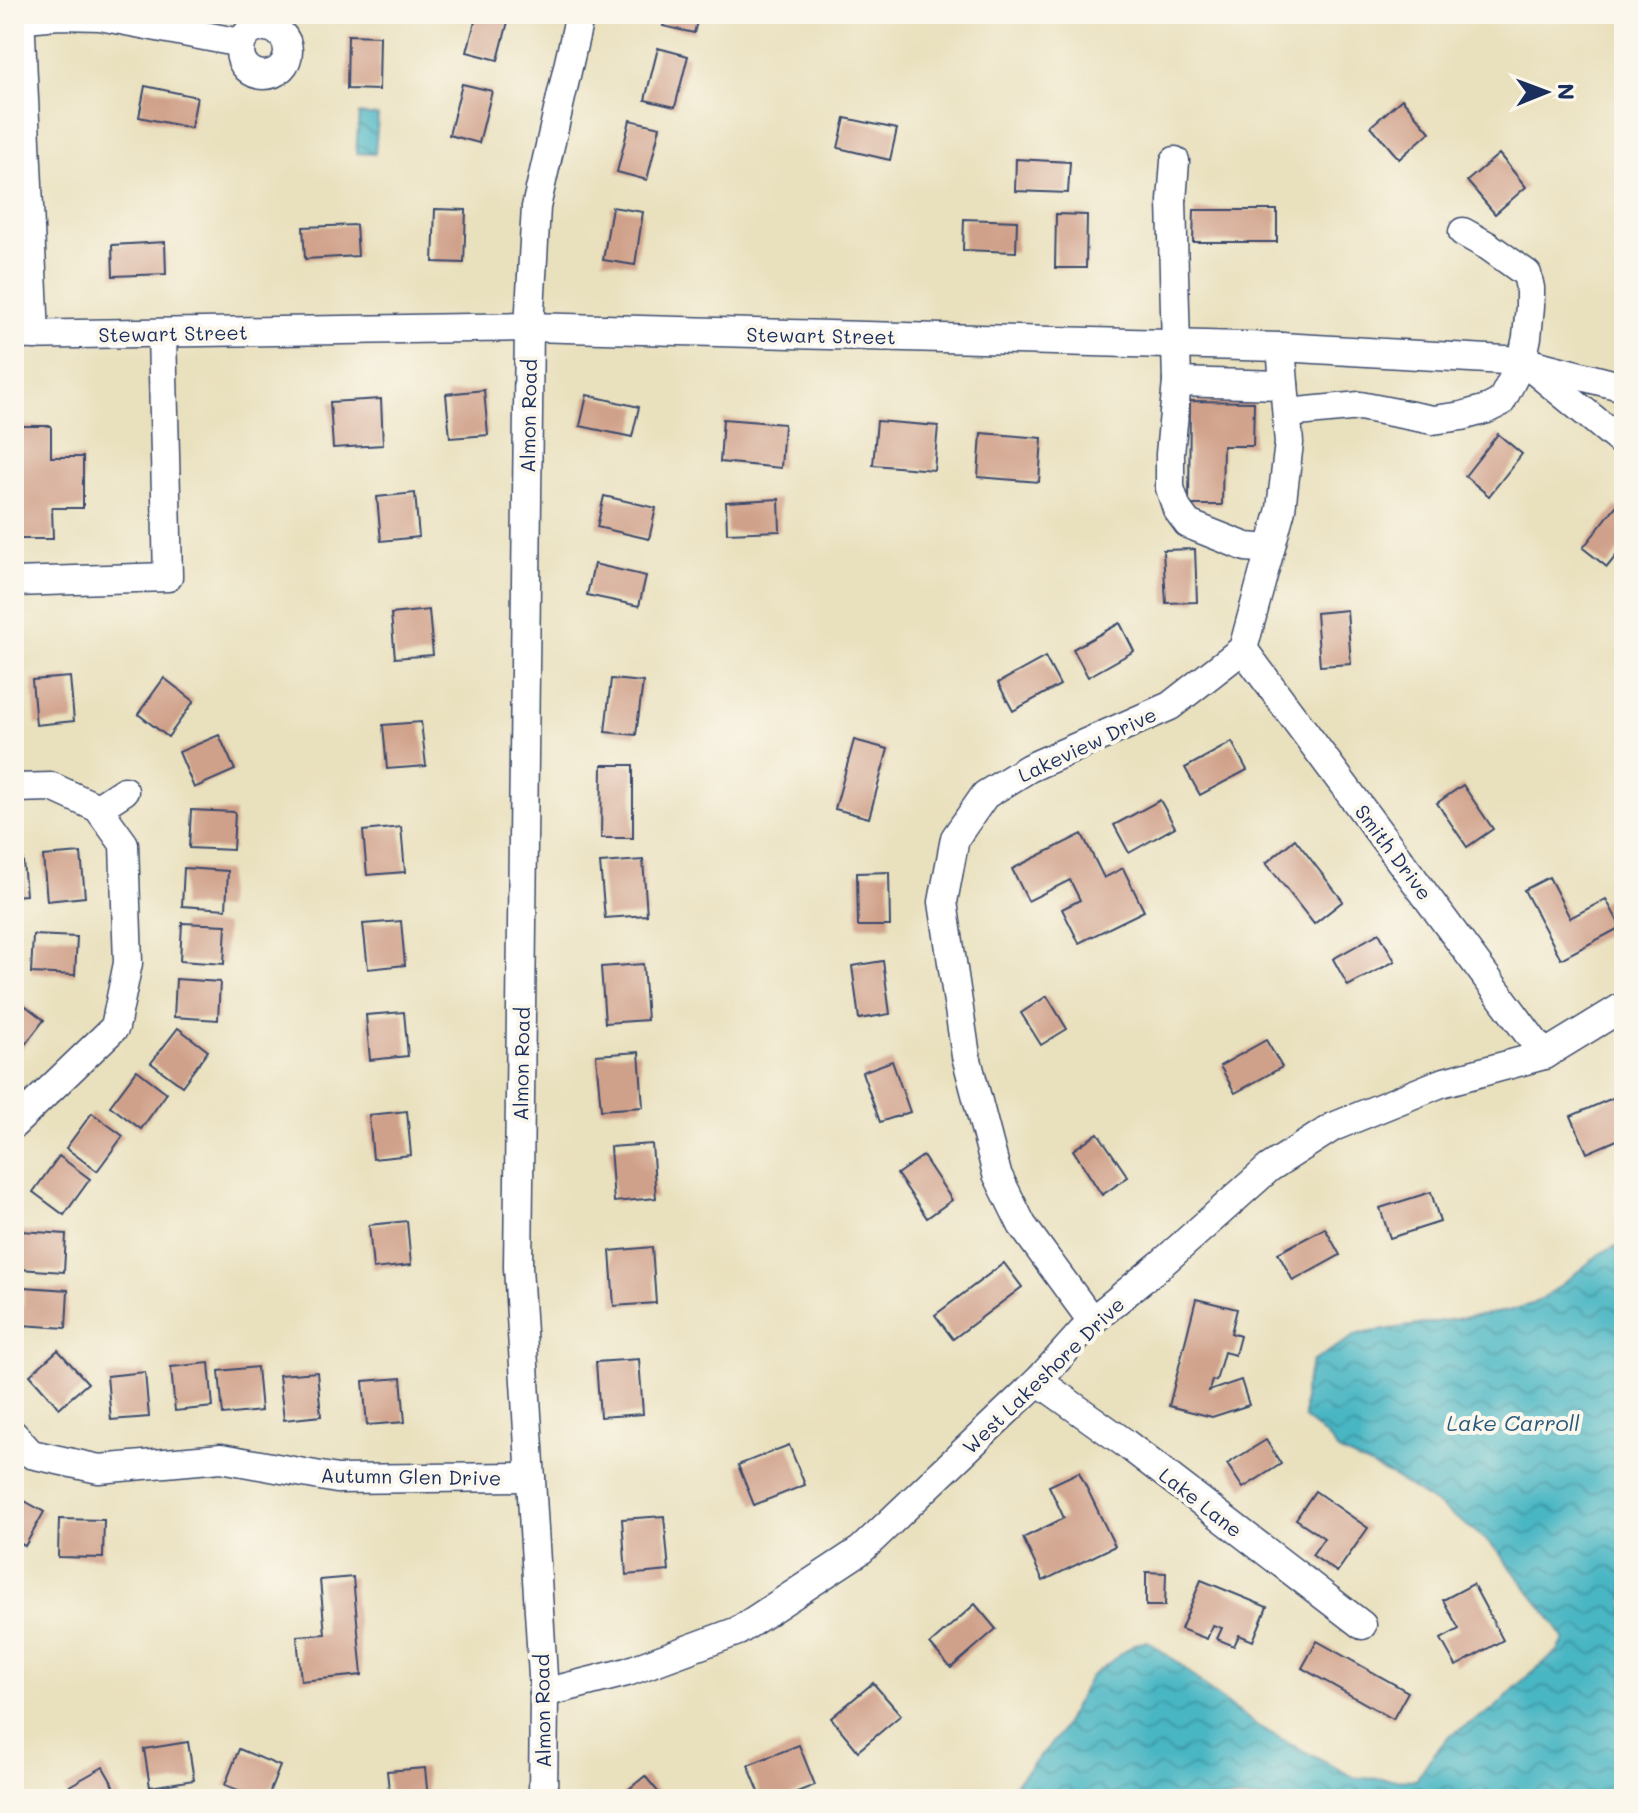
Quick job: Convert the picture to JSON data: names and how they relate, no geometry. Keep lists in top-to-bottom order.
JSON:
{
  "streets": {
    "street": [
      "Stewart Street",
      "Almon Road",
      "Lakeview Drive",
      "Smith Drive",
      "West Lakeshore Drive",
      "Autumn Glen Drive",
      "Lake Lane"
    ]
  },
  "crossings": [
    ["Stewart Street", "Almon Road"],
    ["Almon Road", "West Lakeshore Drive"],
    ["Almon Road", "Autumn Glen Drive"],
    ["Lakeview Drive", "Smith Drive"],
    ["Lakeview Drive", "West Lakeshore Drive"],
    ["Smith Drive", "West Lakeshore Drive"],
    ["West Lakeshore Drive", "Lake Lane"]
  ],
  "water": ["Lake Carroll"],
  "north": "right"
}
